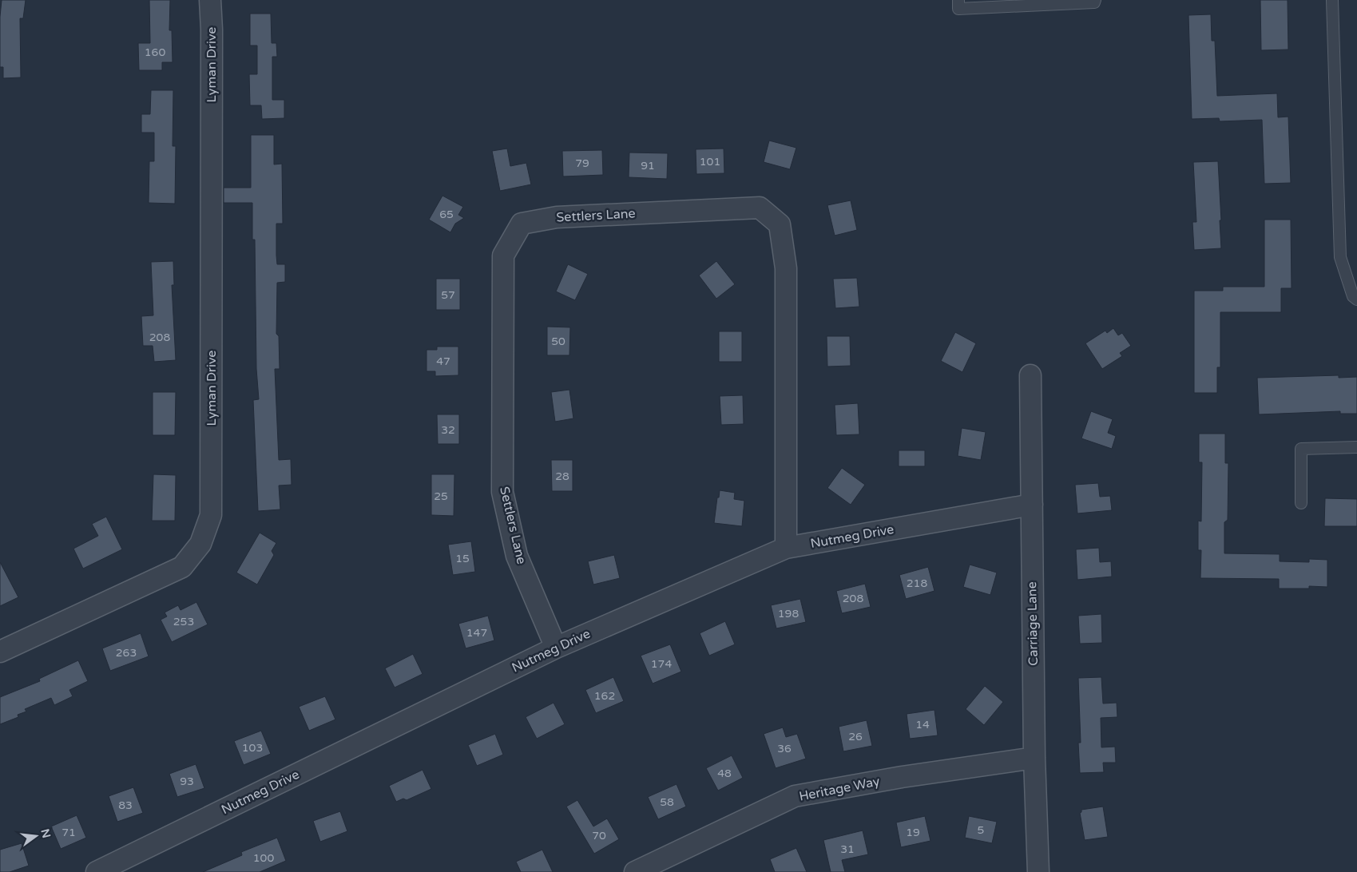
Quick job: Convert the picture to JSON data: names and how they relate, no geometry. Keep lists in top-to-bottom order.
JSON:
{
  "streets": {
    "street": [
      "Lyman Drive",
      "Settlers Lane",
      "Nutmeg Drive",
      "Carriage Lane",
      "Heritage Way"
    ]
  },
  "crossings": [
    ["Settlers Lane", "Nutmeg Drive"],
    ["Nutmeg Drive", "Carriage Lane"],
    ["Carriage Lane", "Heritage Way"]
  ],
  "house_numbers": [
    "160",
    "101",
    "79",
    "91",
    "65",
    "57",
    "208",
    "50",
    "47",
    "32",
    "28",
    "25",
    "15",
    "218",
    "208",
    "198",
    "253",
    "147",
    "263",
    "174",
    "162",
    "14",
    "26",
    "103",
    "36",
    "48",
    "93",
    "58",
    "83",
    "5",
    "71",
    "19",
    "70",
    "31",
    "100"
  ],
  "north": "right"
}
